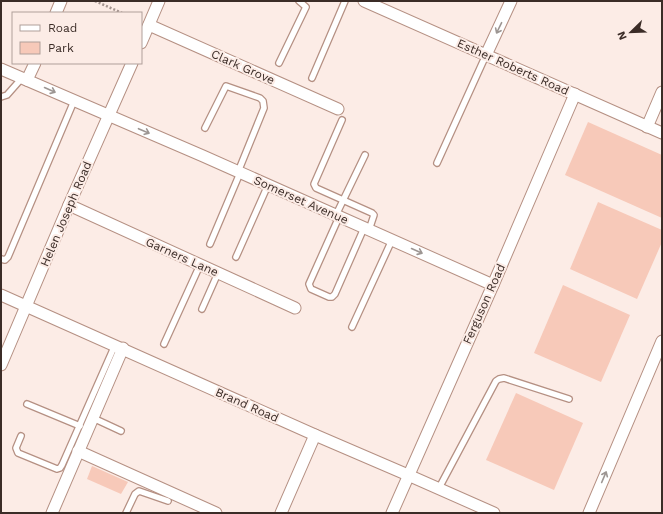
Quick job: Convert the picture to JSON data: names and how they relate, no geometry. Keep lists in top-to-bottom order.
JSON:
{
  "streets": {
    "street": [
      "Clark Grove",
      "Esther Roberts Road",
      "Somerset Avenue",
      "Helen Joseph Road",
      "Garners Lane",
      "Ferguson Road",
      "Brand Road"
    ]
  },
  "crossings": [
    ["Esther Roberts Road", "Ferguson Road"],
    ["Somerset Avenue", "Helen Joseph Road"],
    ["Somerset Avenue", "Ferguson Road"],
    ["Helen Joseph Road", "Garners Lane"],
    ["Helen Joseph Road", "Brand Road"],
    ["Ferguson Road", "Brand Road"]
  ],
  "one_way": ["Somerset Avenue"],
  "legend": ["Road", "Park"],
  "north": "bottom left"
}
